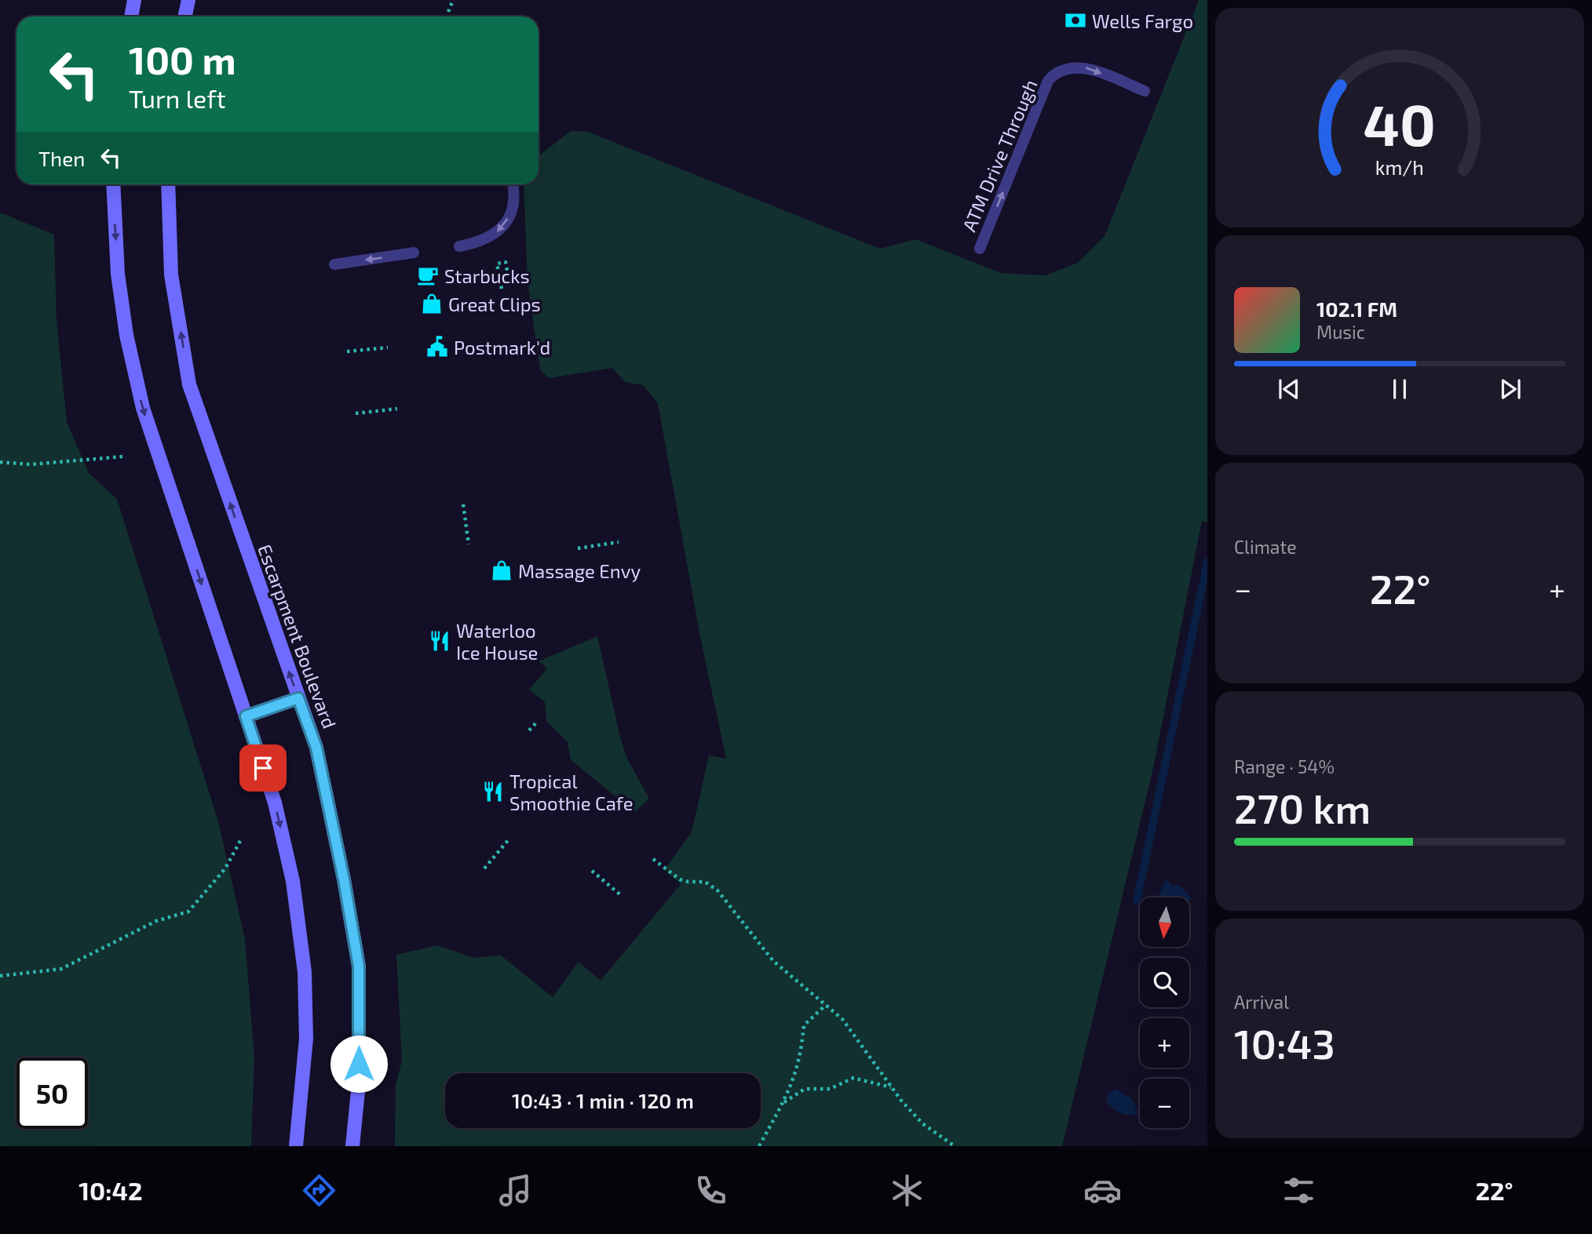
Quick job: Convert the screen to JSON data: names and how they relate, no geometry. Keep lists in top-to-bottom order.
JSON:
{
  "streets": {
    "main road": ["Escarpment Boulevard"],
    "lane": ["ATM Drive Through"]
  },
  "places": {
    "bank": ["Wells Fargo"],
    "cafe": ["Starbucks"],
    "shop": ["Great Clips", "Massage Envy"],
    "public building": ["Postmark'd"],
    "restaurant": ["Waterloo Ice House", "Tropical Smoothie Cafe"]
  },
  "north": "bottom",
  "page": {
    "turn": ["100 m", "Turn left"],
    "then": "Then",
    "song": ["102.1 FM", "Music"],
    "tile": [
      "Climate",
      ["Range · 54%", "270 km"],
      ["Arrival", "10:43"]
    ],
    "heat": ["−", "22°", "+"],
    "map_buttons": ["+", "−"],
    "limit": "50",
    "trip": "10:43 · 1 min · 120 m",
    "tabs": ["10:42", "22°"],
    "gauge": ["40", "km/h"]
  }
}
